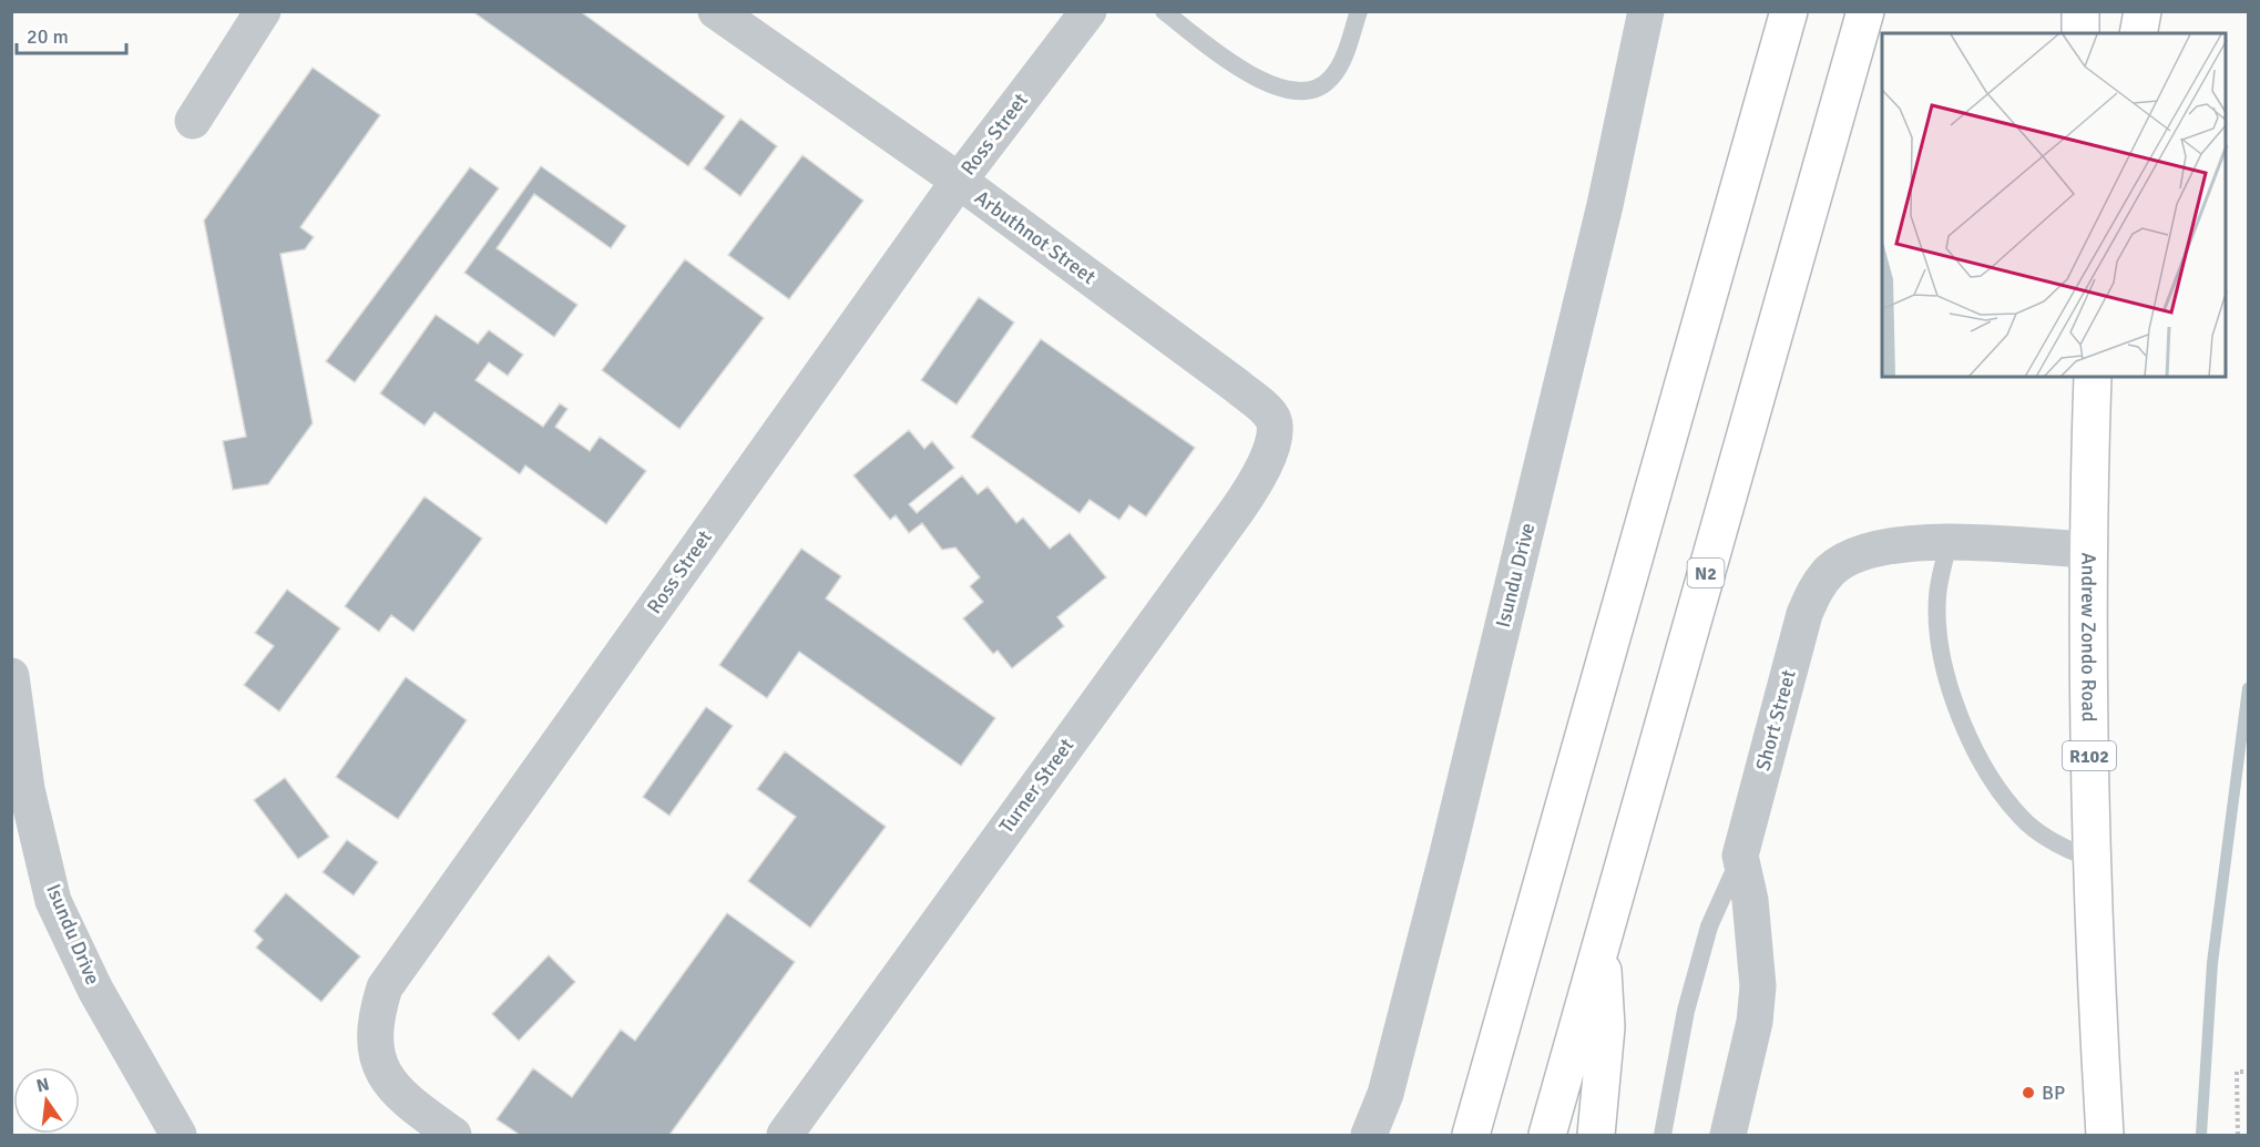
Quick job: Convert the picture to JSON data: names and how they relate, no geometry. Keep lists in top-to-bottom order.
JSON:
{
  "streets": {
    "main road": ["N2", "Andrew Zondo Road", "R102"],
    "street": [
      "Ross Street",
      "Arbuthnot Street",
      "Isundu Drive",
      "Short Street",
      "Turner Street"
    ]
  },
  "crossings": [
    ["Ross Street", "Arbuthnot Street"],
    ["Arbuthnot Street", "Turner Street"],
    ["Andrew Zondo Road", "Short Street"]
  ],
  "places": ["BP"],
  "scale_bar": "20 m",
  "north": "top"
}
